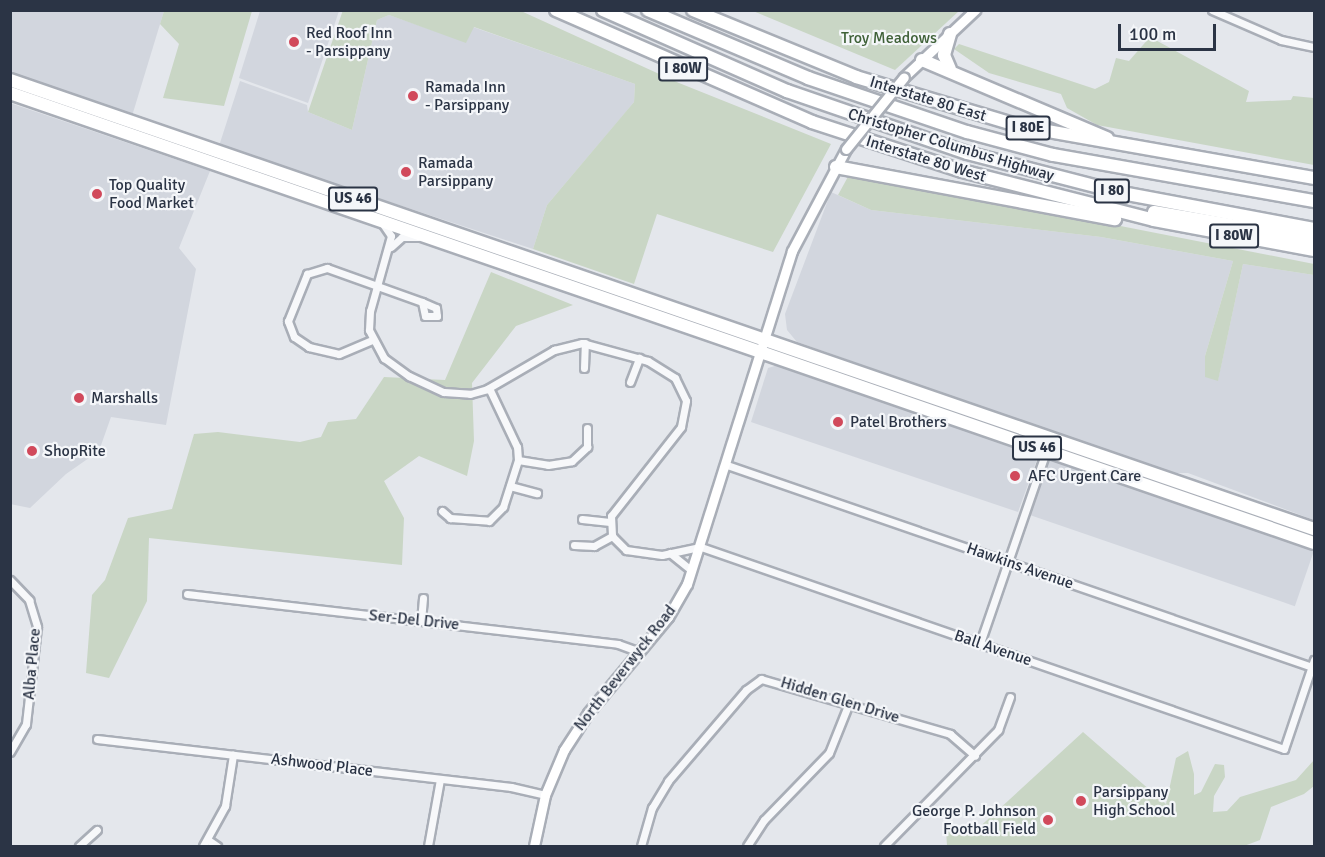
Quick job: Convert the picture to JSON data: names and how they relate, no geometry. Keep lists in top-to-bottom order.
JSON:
{
  "streets": {
    "highway": [
      "I 80W",
      "Interstate 80 East",
      "I 80E",
      "Christopher Columbus Highway",
      "Interstate 80 West",
      "I 80",
      "US 46"
    ],
    "street": [
      "Hawkins Avenue",
      "Ser-Del Drive",
      "Ball Avenue",
      "Alba Place",
      "North Beverwyck Road",
      "Hidden Glen Drive",
      "Ashwood Place"
    ]
  },
  "crossings": [
    ["US 46", "North Beverwyck Road"],
    ["Hawkins Avenue", "Ball Avenue"],
    ["Hawkins Avenue", "North Beverwyck Road"],
    ["Ser-Del Drive", "North Beverwyck Road"],
    ["Ball Avenue", "North Beverwyck Road"],
    ["North Beverwyck Road", "Ashwood Place"]
  ],
  "parks": ["Troy Meadows"],
  "places": [
    "Red Roof Inn - Parsippany",
    "Ramada Inn - Parsippany",
    "Ramada Parsippany",
    "Top Quality Food Market",
    "Marshalls",
    "Patel Brothers",
    "ShopRite",
    "AFC Urgent Care",
    "Parsippany High School",
    "George P. Johnson Football Field"
  ],
  "scale_bar": "100 m"
}
